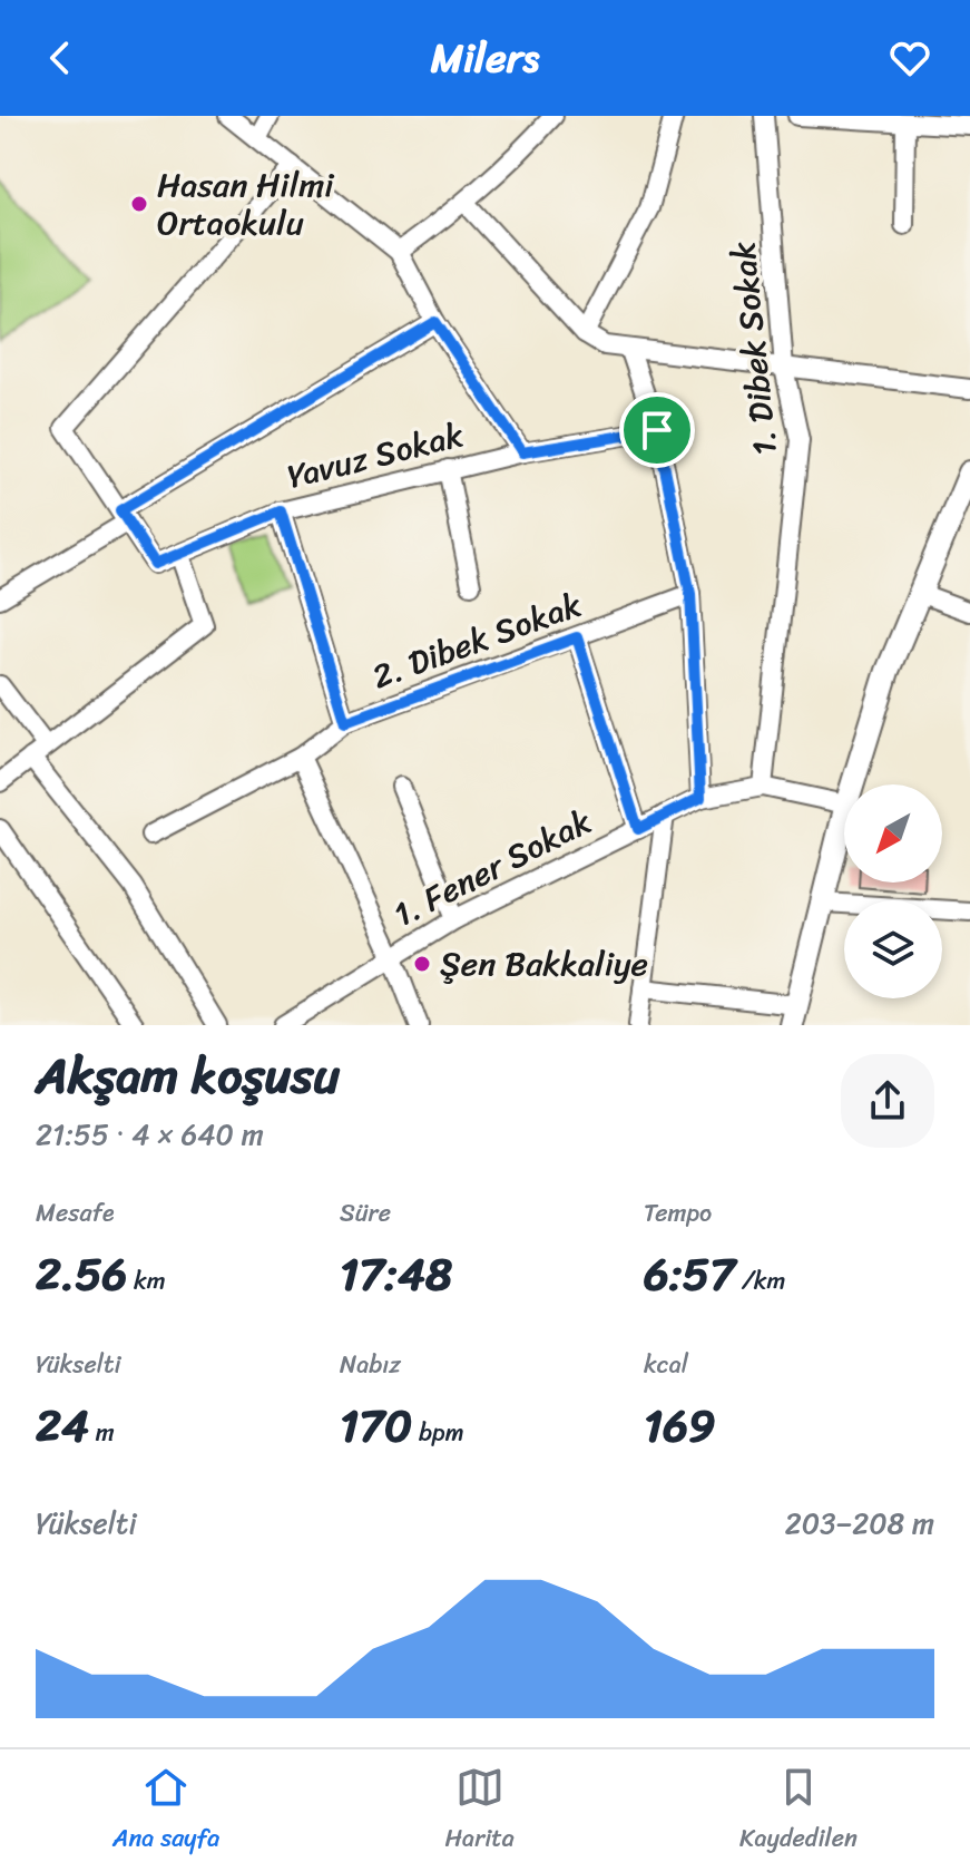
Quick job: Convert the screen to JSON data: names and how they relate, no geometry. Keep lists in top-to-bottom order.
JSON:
{
  "streets": {
    "street": [
      "1. Dibek Sokak",
      "Yavuz Sokak",
      "2. Dibek Sokak",
      "1. Fener Sokak"
    ]
  },
  "crossings": [
    ["1. Dibek Sokak", "1. Fener Sokak"]
  ],
  "places": ["Hasan Hilmi Ortaokulu", "Şen Bakkaliye"],
  "north": "bottom left",
  "page": {
    "header": "Milers",
    "heading": ["Akşam koşusu", "21:55 · 4 × 640 m"],
    "stats": [
      ["Mesafe", "2.56 km"],
      ["Süre", "17:48"],
      ["Tempo", "6:57 /km"],
      ["Yükselti", "24 m"],
      ["Nabız", "170 bpm"],
      ["kcal", "169"]
    ],
    "chart": ["Yükselti", "203–208 m"],
    "tabs": ["Ana sayfa", "Harita", "Kaydedilen"]
  }
}
